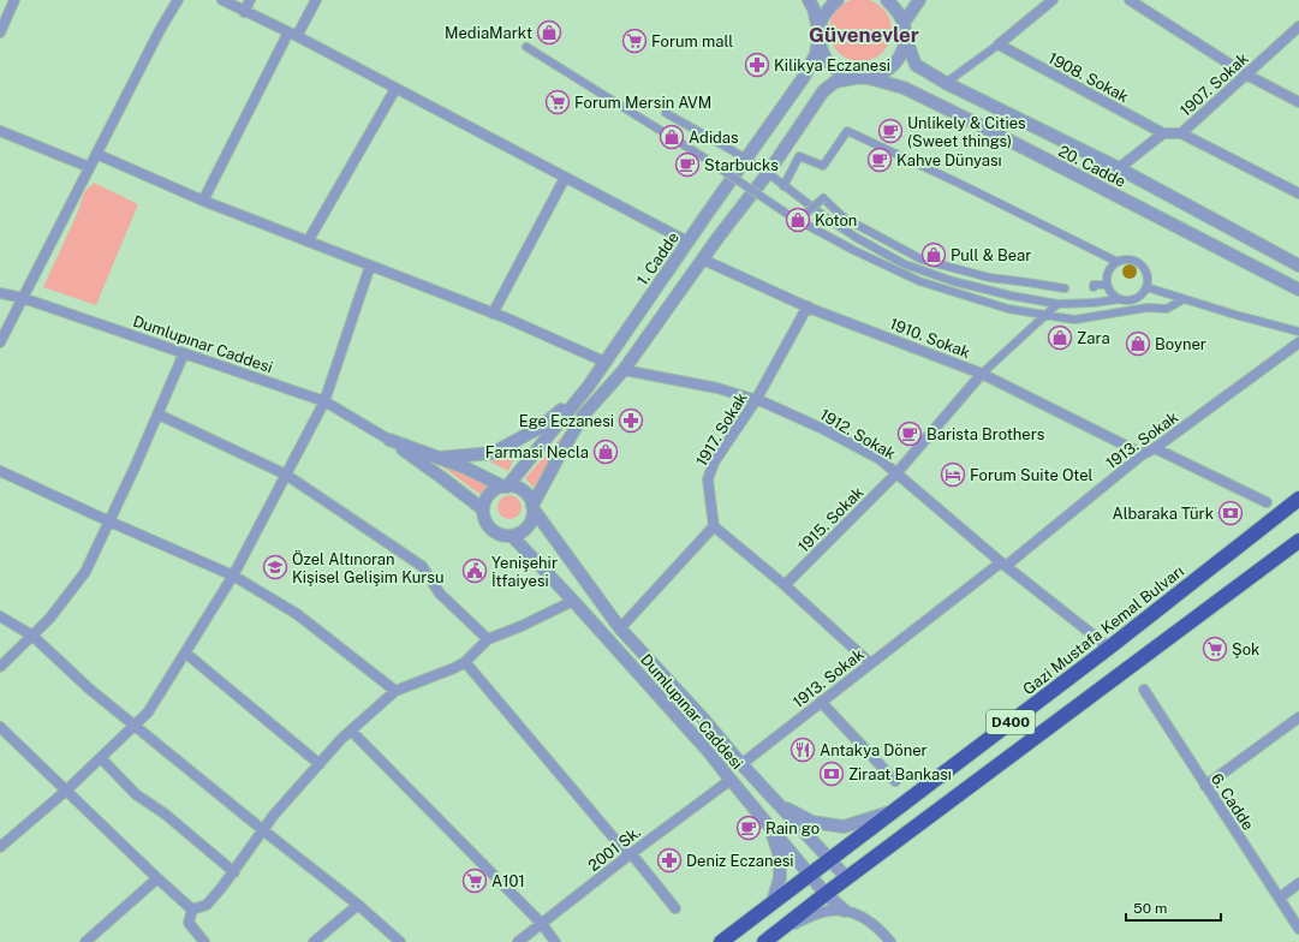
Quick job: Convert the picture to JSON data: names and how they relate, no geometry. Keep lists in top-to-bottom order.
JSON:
{
  "streets": {
    "highway": ["Gazi Mustafa Kemal Bulvarı", "D400"],
    "street": [
      "1908. Sokak",
      "1907. Sokak",
      "20. Cadde",
      "1. Cadde",
      "1910. Sokak",
      "Dumlupınar Caddesi",
      "1917. Sokak",
      "1912. Sokak",
      "1913. Sokak",
      "1915. Sokak",
      "6. Cadde",
      "2001 Sk."
    ]
  },
  "crossings": [
    ["1908. Sokak", "1907. Sokak"],
    ["1. Cadde", "Dumlupınar Caddesi"],
    ["1910. Sokak", "1917. Sokak"],
    ["1910. Sokak", "1913. Sokak"],
    ["1910. Sokak", "1915. Sokak"],
    ["Dumlupınar Caddesi", "1913. Sokak"],
    ["Dumlupınar Caddesi", "Gazi Mustafa Kemal Bulvarı"],
    ["Dumlupınar Caddesi", "D400"],
    ["Dumlupınar Caddesi", "2001 Sk."],
    ["1917. Sokak", "1912. Sokak"],
    ["1912. Sokak", "1913. Sokak"],
    ["1912. Sokak", "1915. Sokak"],
    ["1912. Sokak", "Gazi Mustafa Kemal Bulvarı"]
  ],
  "districts": ["Güvenevler"],
  "places": {
    "shop": [
      "MediaMarkt",
      "Adidas",
      "Koton",
      "Pull & Bear",
      "Zara",
      "Boyner",
      "Farmasi Necla"
    ],
    "supermarket": [
      "Forum mall",
      "Forum Mersin AVM",
      "Şok",
      "A101"
    ],
    "pharmacy": ["Kilikya Eczanesi", "Ege Eczanesi", "Deniz Eczanesi"],
    "cafe": [
      "Unlikely & Cities (Sweet things)",
      "Kahve Dünyası",
      "Starbucks",
      "Barista Brothers",
      "Rain go"
    ],
    "hotel": ["Forum Suite Otel"],
    "bank": ["Albaraka Türk", "Ziraat Bankası"],
    "school or university": ["Özel Altınoran Kişisel Gelişim Kursu"],
    "public building": ["Yenişehir İtfaiyesi"],
    "restaurant": ["Antakya Döner"]
  },
  "scale_bar": "50 m"
}
